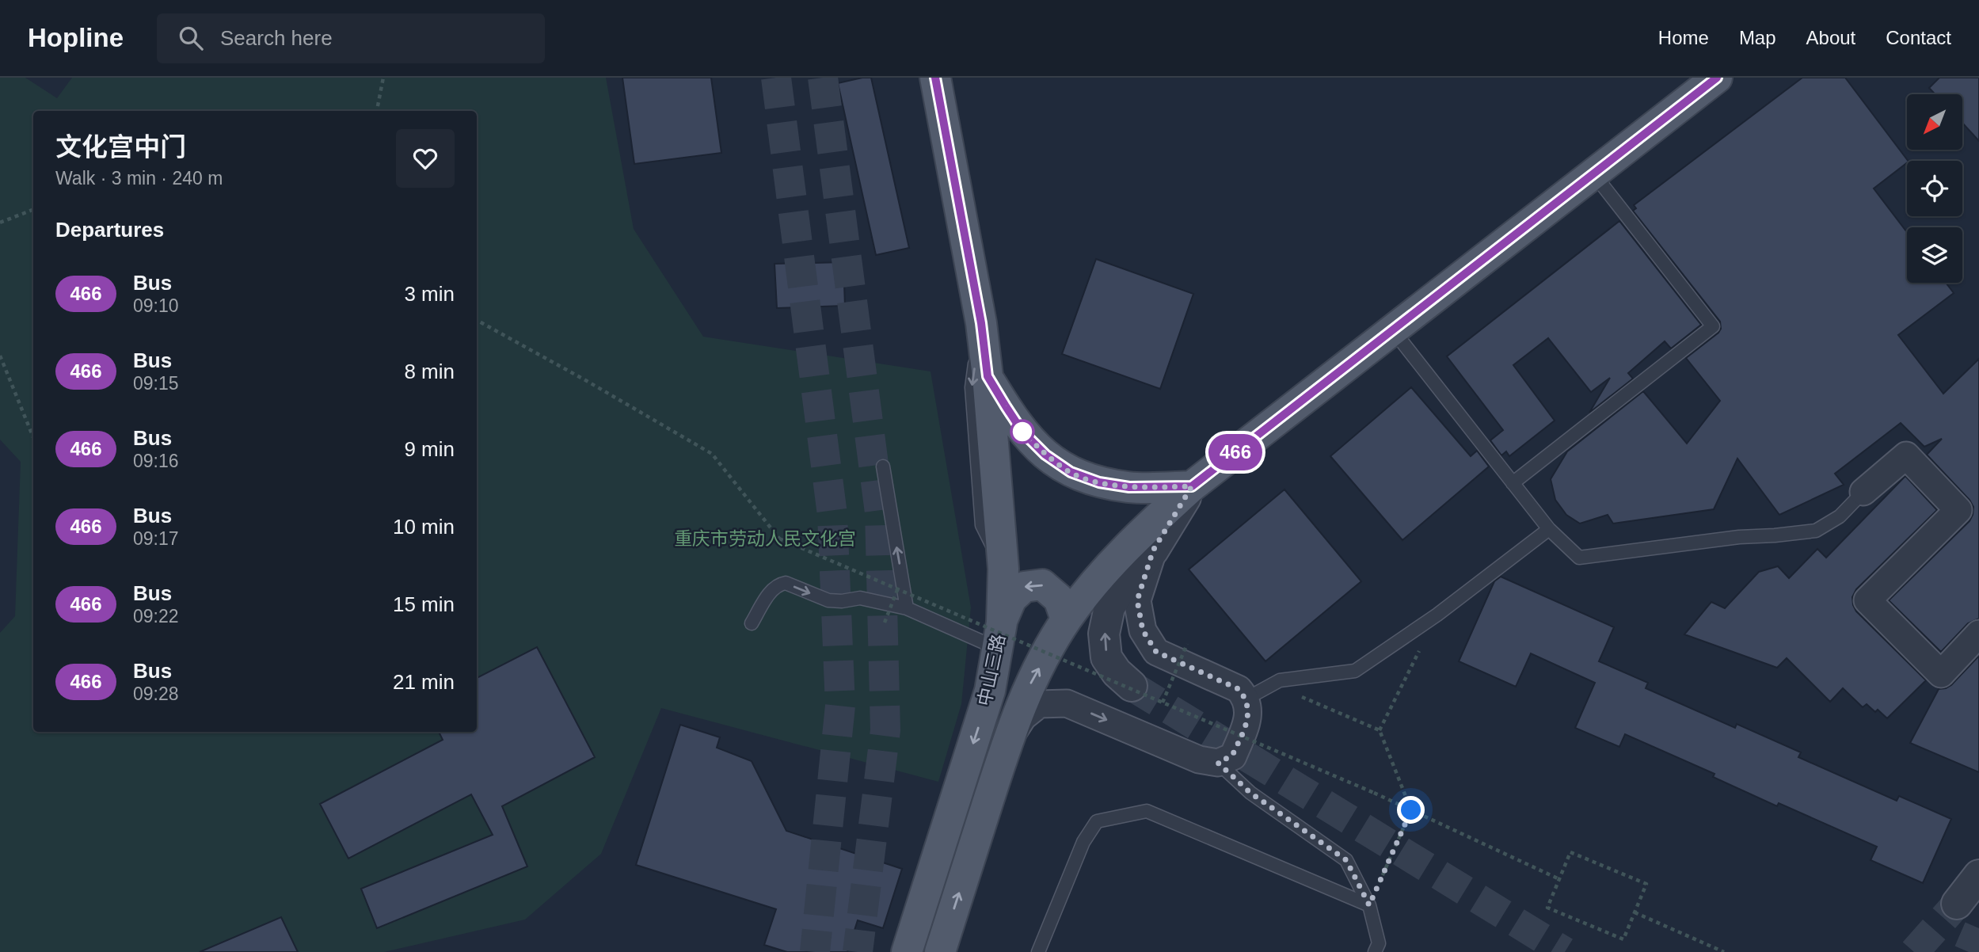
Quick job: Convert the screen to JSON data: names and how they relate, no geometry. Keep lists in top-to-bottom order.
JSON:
{
  "streets": {
    "main road": ["中山三路"]
  },
  "parks": ["重庆市劳动人民文化宫"],
  "lines": ["bus line 466"],
  "north": "bottom left",
  "page": {
    "header": "Hopline",
    "search": "Search here",
    "nav": [
      "Home",
      "Map",
      "About",
      "Contact"
    ],
    "on_map": "466",
    "heading": [
      ["文化宫中门", "Walk · 3 min · 240 m"],
      "Departures"
    ],
    "list": [
      {
        "mark": "466",
        "name": "Bus",
        "note": "09:10",
        "value": "3 min"
      },
      {
        "mark": "466",
        "name": "Bus",
        "note": "09:15",
        "value": "8 min"
      },
      {
        "mark": "466",
        "name": "Bus",
        "note": "09:16",
        "value": "9 min"
      },
      {
        "mark": "466",
        "name": "Bus",
        "note": "09:17",
        "value": "10 min"
      },
      {
        "mark": "466",
        "name": "Bus",
        "note": "09:22",
        "value": "15 min"
      },
      {
        "mark": "466",
        "name": "Bus",
        "note": "09:28",
        "value": "21 min"
      }
    ]
  }
}
